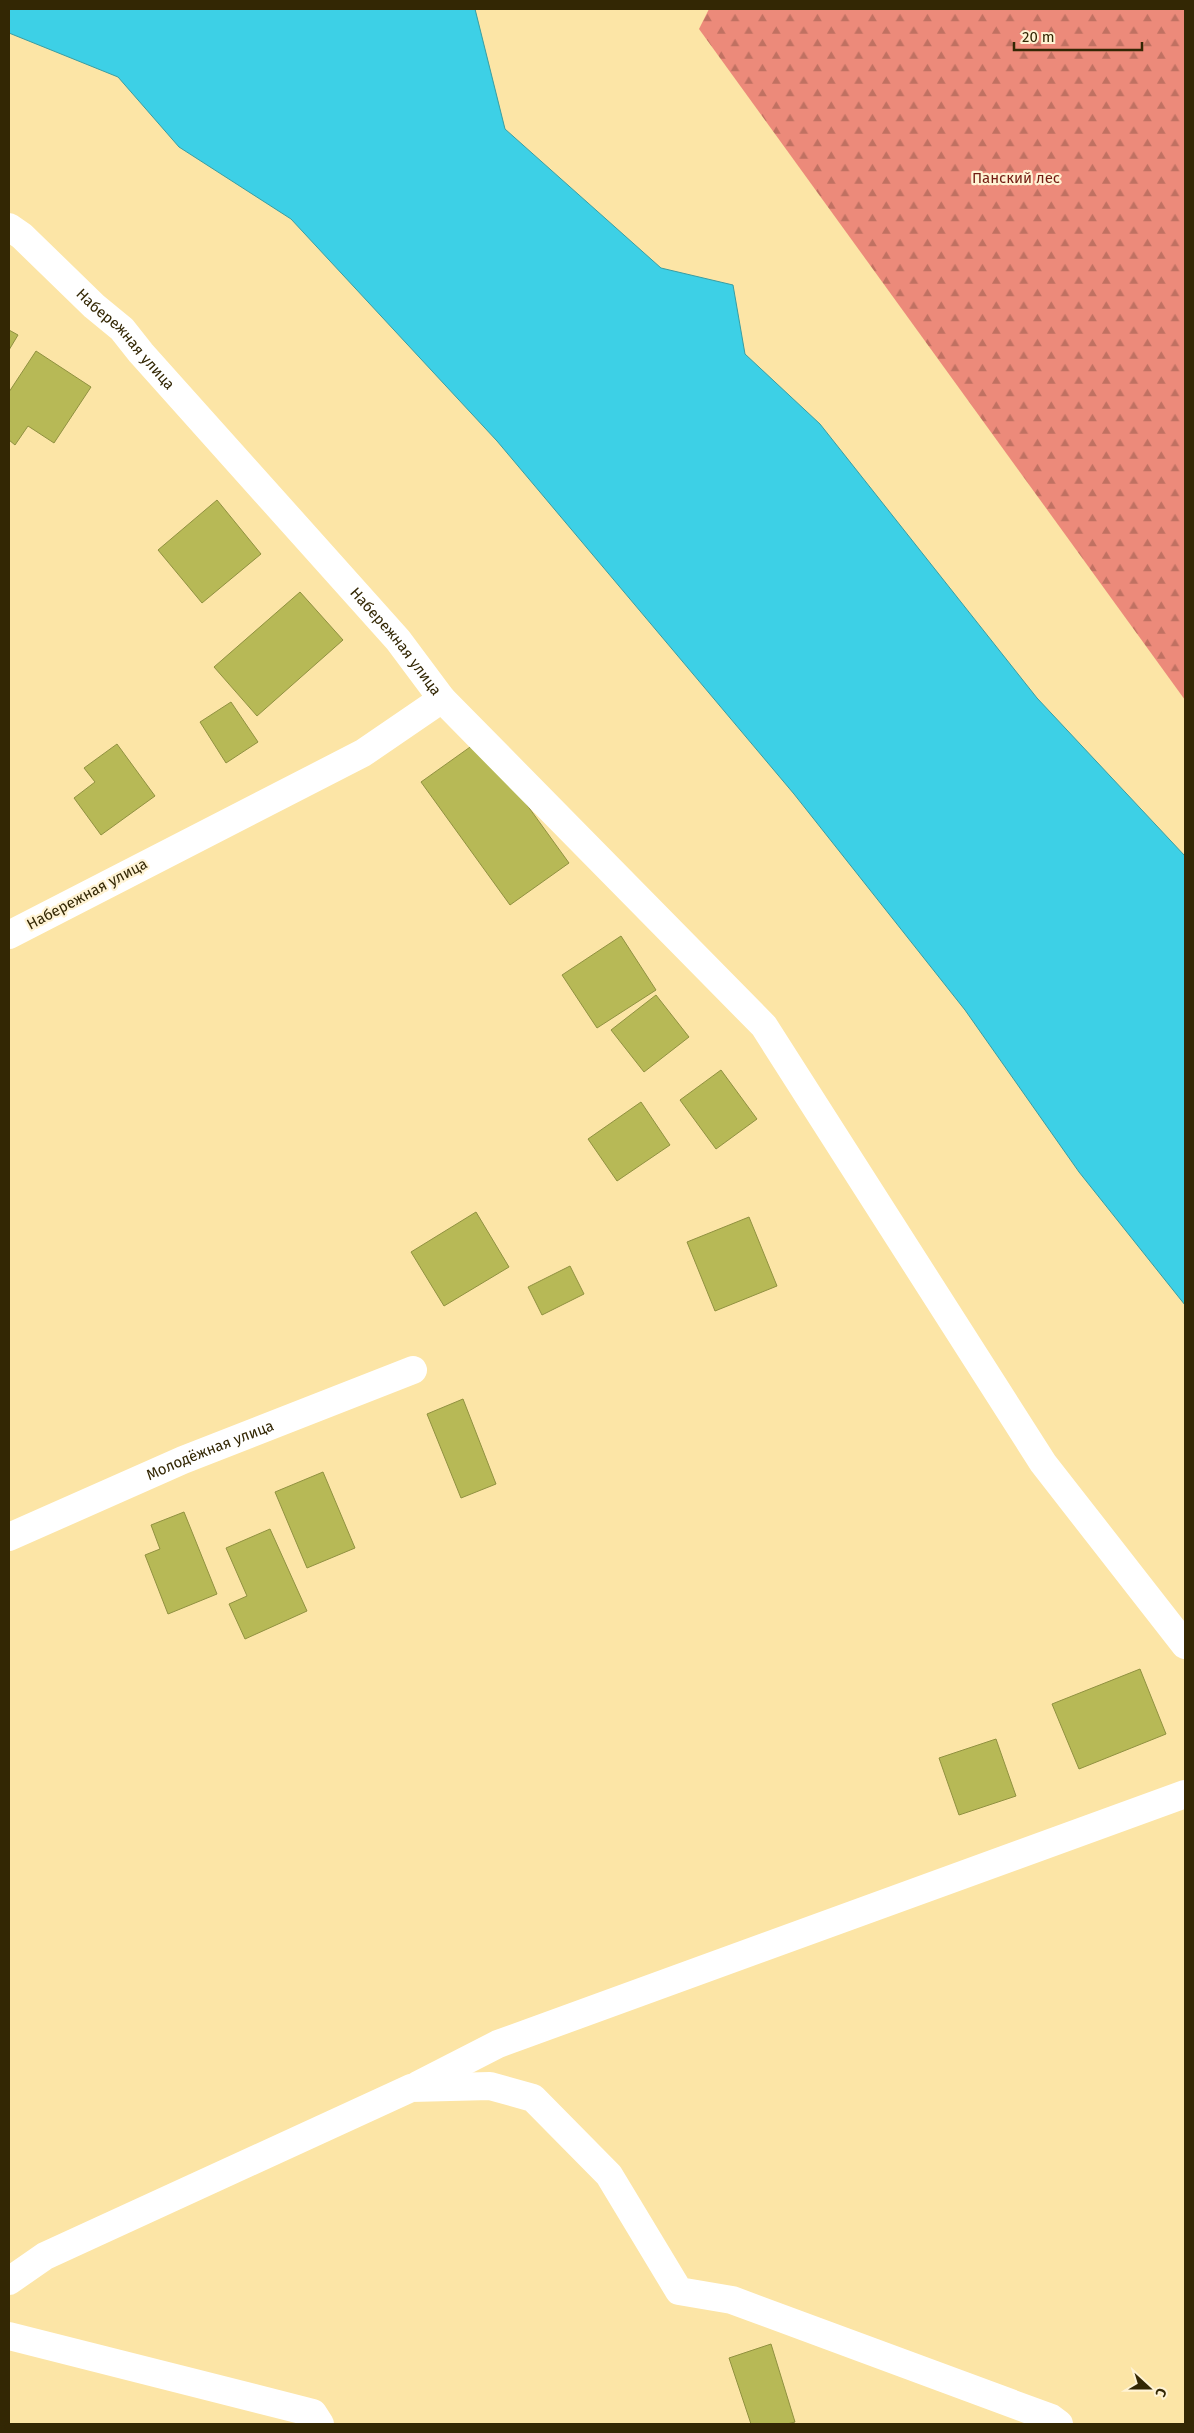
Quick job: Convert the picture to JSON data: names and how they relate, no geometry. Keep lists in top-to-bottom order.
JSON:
{
  "streets": {
    "street": ["Набережная улица", "Молодёжная улица"]
  },
  "parks": ["Панский лес"],
  "scale_bar": "20 m",
  "north": "right"
}
